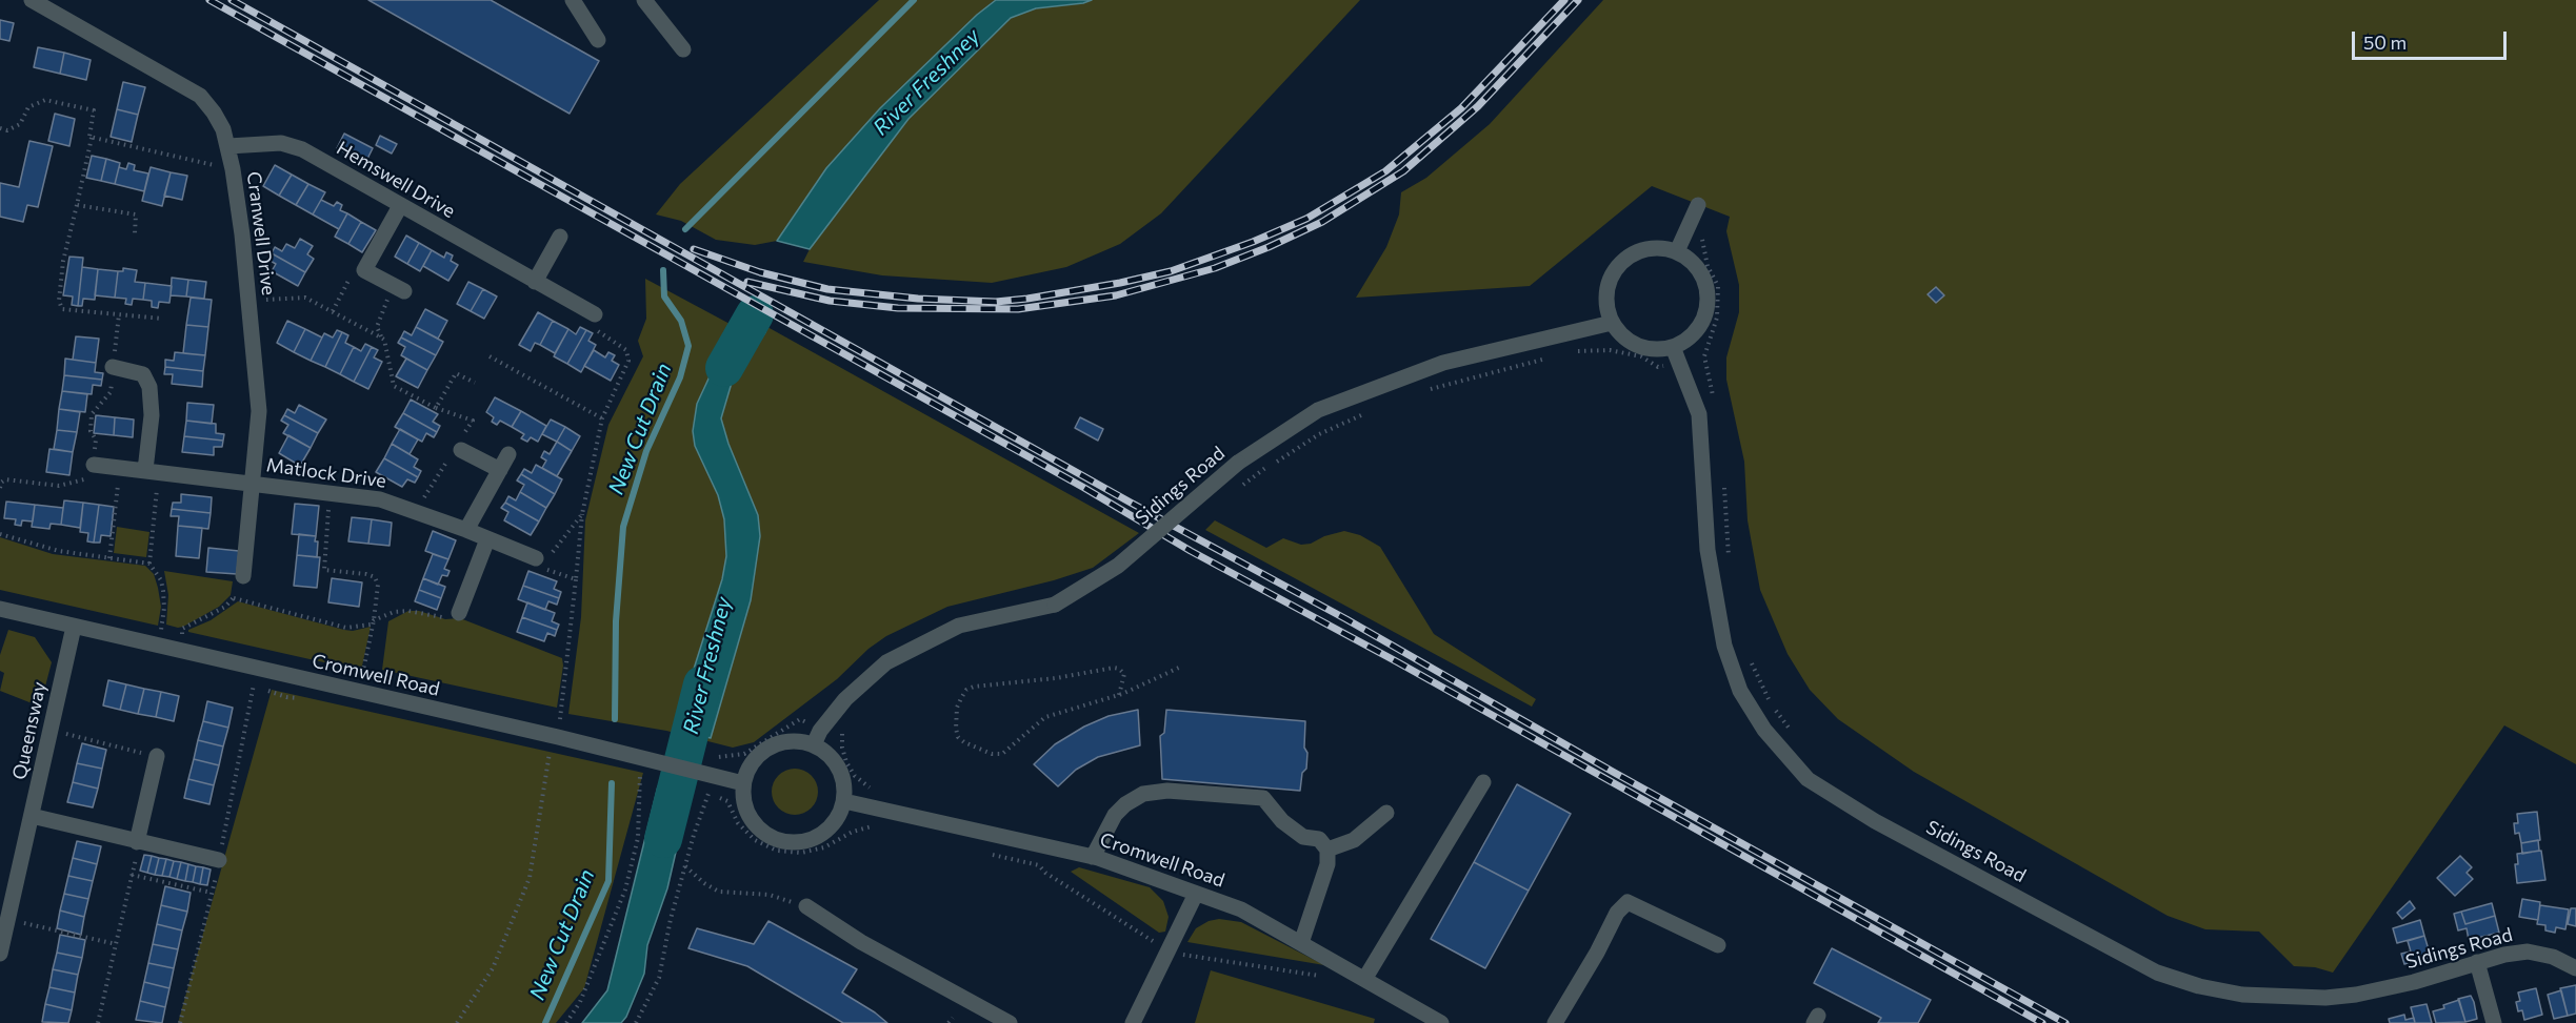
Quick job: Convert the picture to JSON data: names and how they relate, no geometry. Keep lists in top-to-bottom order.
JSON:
{
  "streets": {
    "street": [
      "Hemswell Drive",
      "Cranwell Drive",
      "Matlock Drive",
      "Sidings Road",
      "Cromwell Road",
      "Queensway"
    ]
  },
  "crossings": [
    ["Hemswell Drive", "Cranwell Drive"],
    ["Cranwell Drive", "Matlock Drive"],
    ["Sidings Road", "Cromwell Road"],
    ["Cromwell Road", "Queensway"]
  ],
  "water": ["River Freshney", "New Cut Drain"],
  "scale_bar": "50 m"
}
